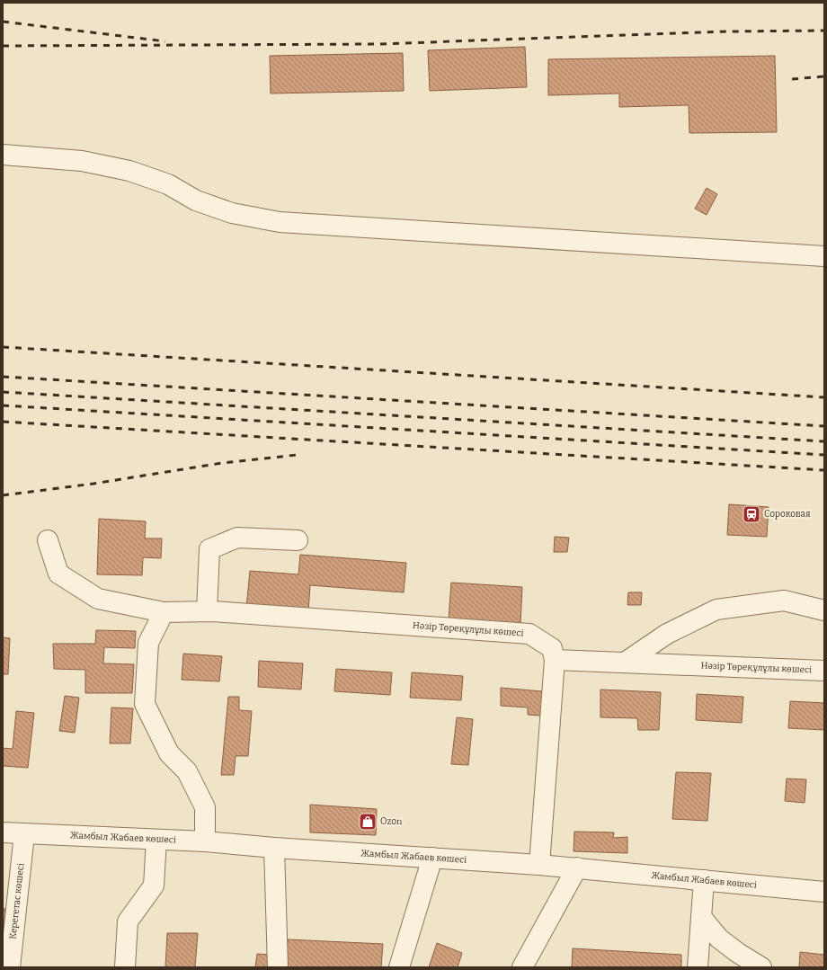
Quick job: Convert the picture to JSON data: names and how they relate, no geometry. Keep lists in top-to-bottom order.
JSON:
{
  "streets": {
    "street": ["Нәзір Төреқұлұлы көшесі", "Жамбыл Жабаев көшесі", "Керегетас көшесі"]
  },
  "crossings": [
    ["Жамбыл Жабаев көшесі", "Керегетас көшесі"]
  ],
  "places": {
    "station": ["Сороковая"],
    "shop": ["Ozon"]
  }
}
